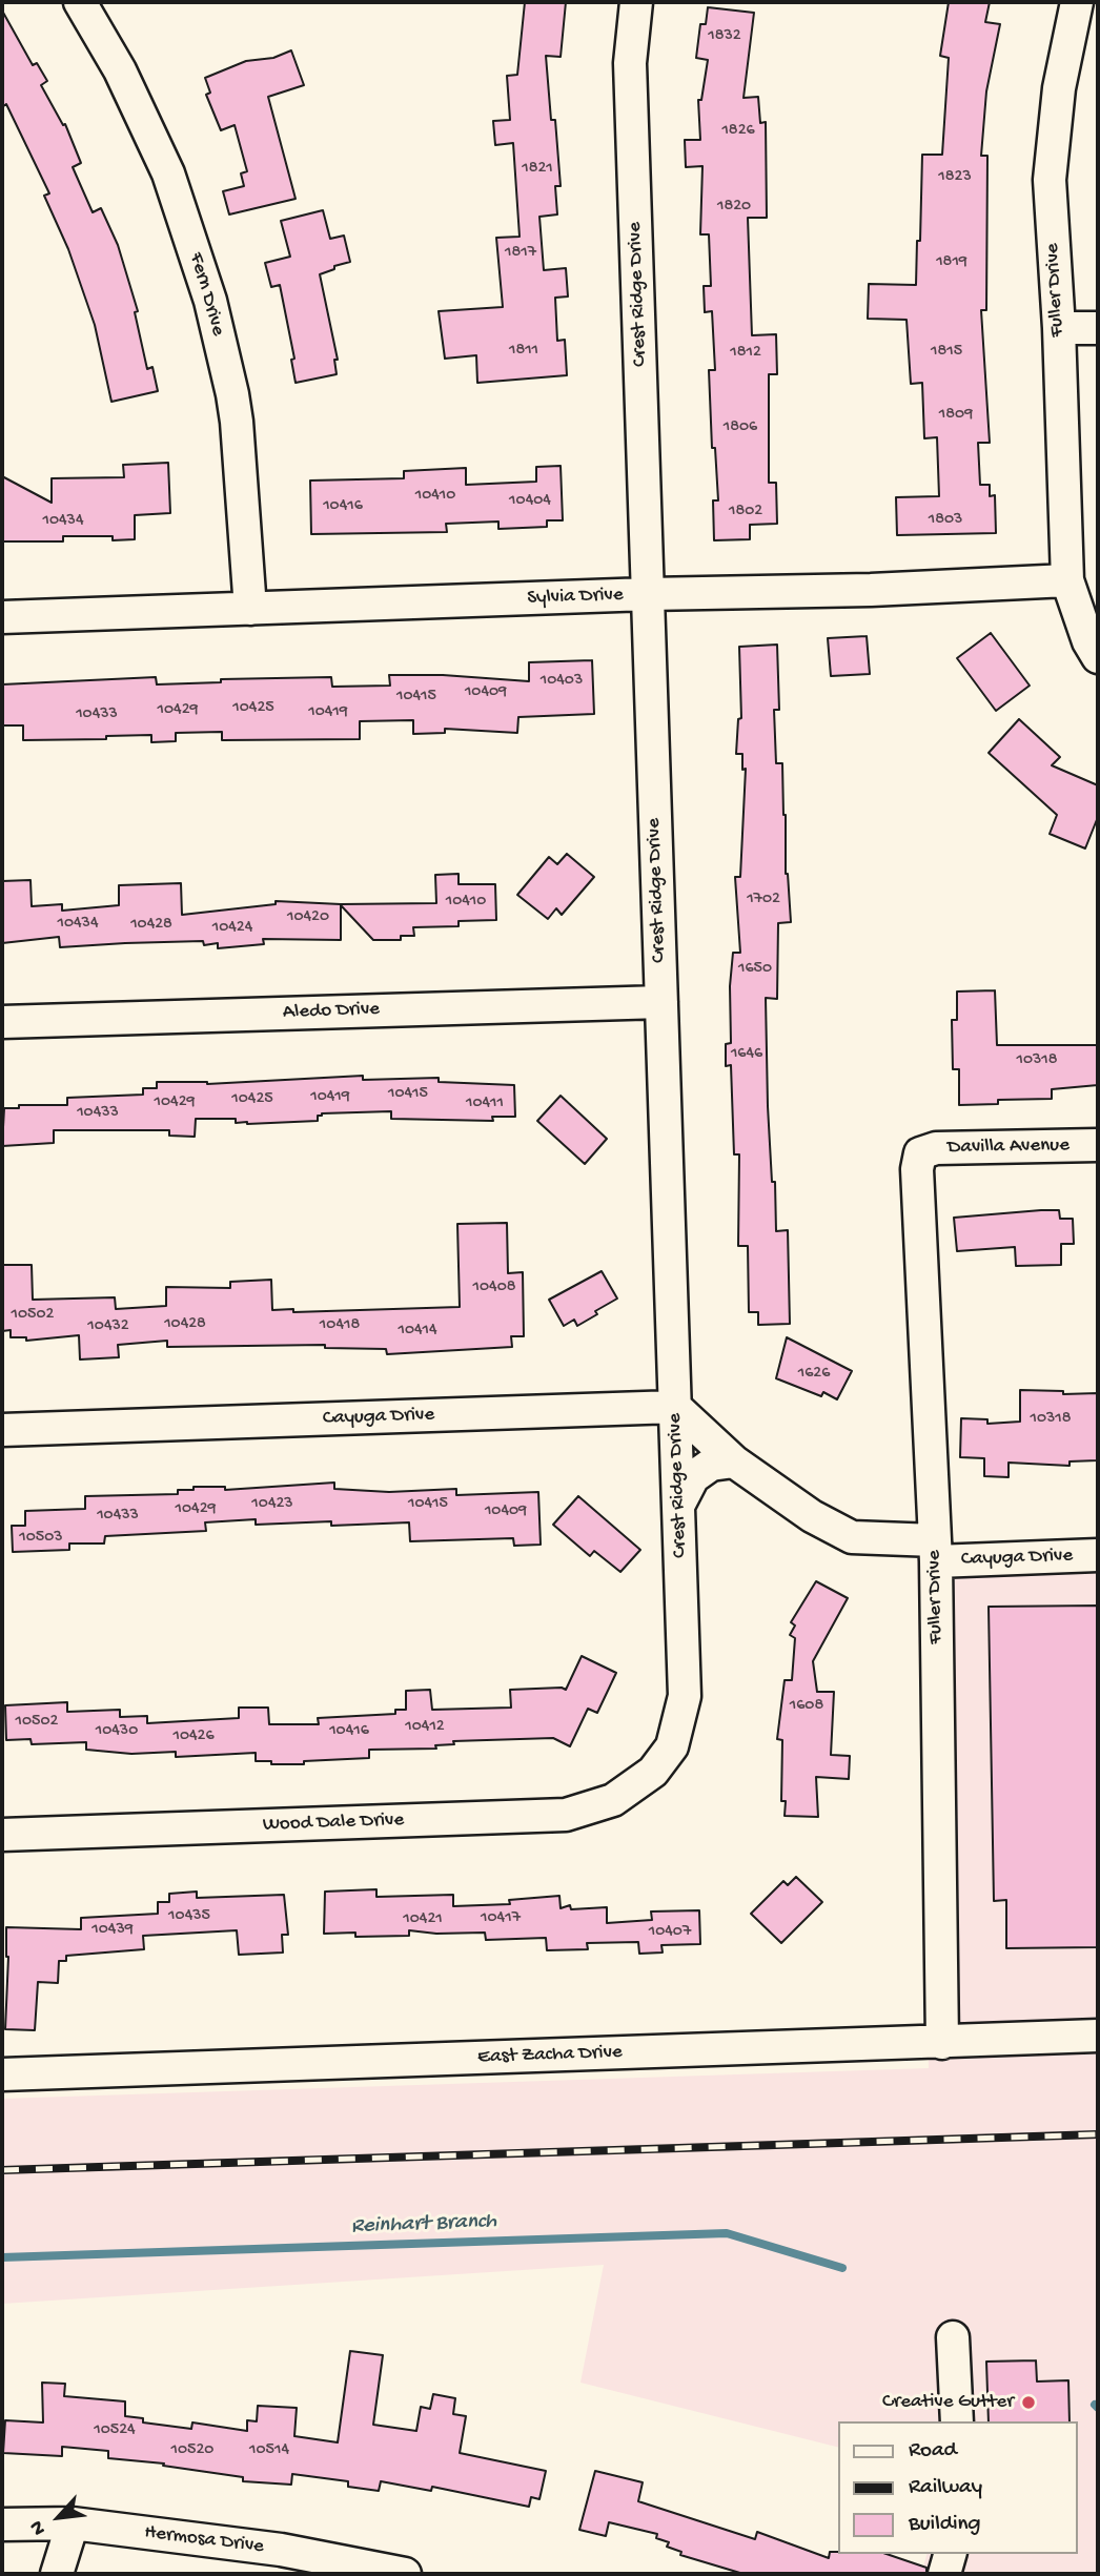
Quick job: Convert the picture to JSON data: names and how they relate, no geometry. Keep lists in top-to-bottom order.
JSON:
{
  "streets": {
    "street": [
      "Fuller Drive",
      "Fern Drive",
      "Crest Ridge Drive",
      "Sylvia Drive",
      "Aledo Drive",
      "Davilla Avenue",
      "Cayuga Drive",
      "Wood Dale Drive",
      "East Zacha Drive",
      "Hermosa Drive"
    ]
  },
  "crossings": [
    ["Fuller Drive", "Sylvia Drive"],
    ["Fuller Drive", "Davilla Avenue"],
    ["Fuller Drive", "Cayuga Drive"],
    ["Fuller Drive", "East Zacha Drive"],
    ["Fern Drive", "Sylvia Drive"],
    ["Crest Ridge Drive", "Sylvia Drive"],
    ["Crest Ridge Drive", "Aledo Drive"],
    ["Crest Ridge Drive", "Cayuga Drive"],
    ["Crest Ridge Drive", "Wood Dale Drive"]
  ],
  "water": ["Reinhart Branch"],
  "places": ["Creative Gutter"],
  "house_numbers": [
    "1832",
    "1826",
    "1821",
    "1823",
    "1820",
    "1817",
    "1819",
    "1811",
    "1815",
    "1812",
    "1809",
    "1806",
    "10410",
    "10404",
    "10416",
    "1802",
    "1803",
    "10434",
    "10403",
    "10409",
    "10415",
    "10425",
    "10429",
    "10419",
    "10433",
    "1702",
    "10410",
    "10420",
    "10434",
    "10428",
    "10424",
    "1650",
    "1646",
    "10318",
    "10415",
    "10419",
    "10425",
    "10429",
    "10411",
    "10433",
    "10408",
    "10502",
    "10428",
    "10418",
    "10432",
    "10414",
    "1626",
    "10318",
    "10423",
    "10415",
    "10429",
    "10409",
    "10433",
    "10503",
    "1608",
    "10502",
    "10412",
    "10430",
    "10416",
    "10426",
    "10435",
    "10417",
    "10421",
    "10439",
    "10407",
    "10524",
    "10520",
    "10514"
  ],
  "legend": ["Road", "Railway", "Building"],
  "north": "bottom left"
}
